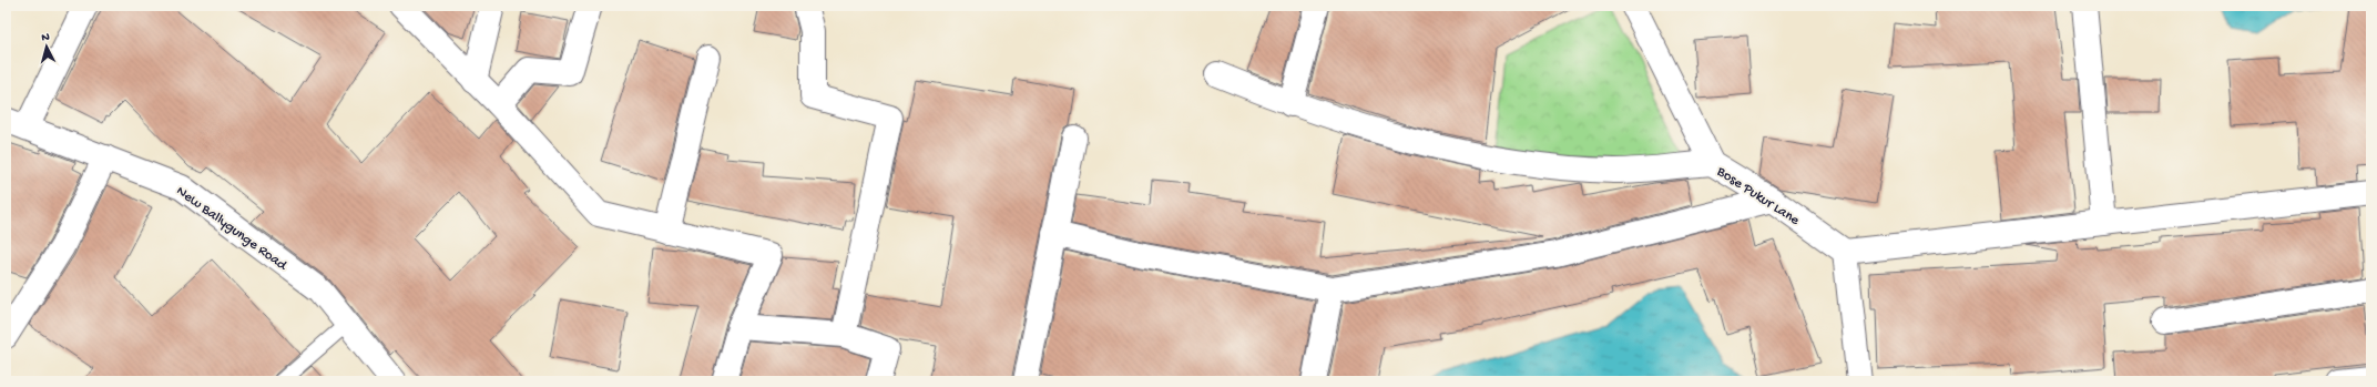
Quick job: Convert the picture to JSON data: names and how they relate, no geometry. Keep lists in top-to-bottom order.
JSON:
{
  "streets": {
    "street": ["Bose Pukur Lane", "New Ballygunge Road"]
  },
  "north": "top"
}
